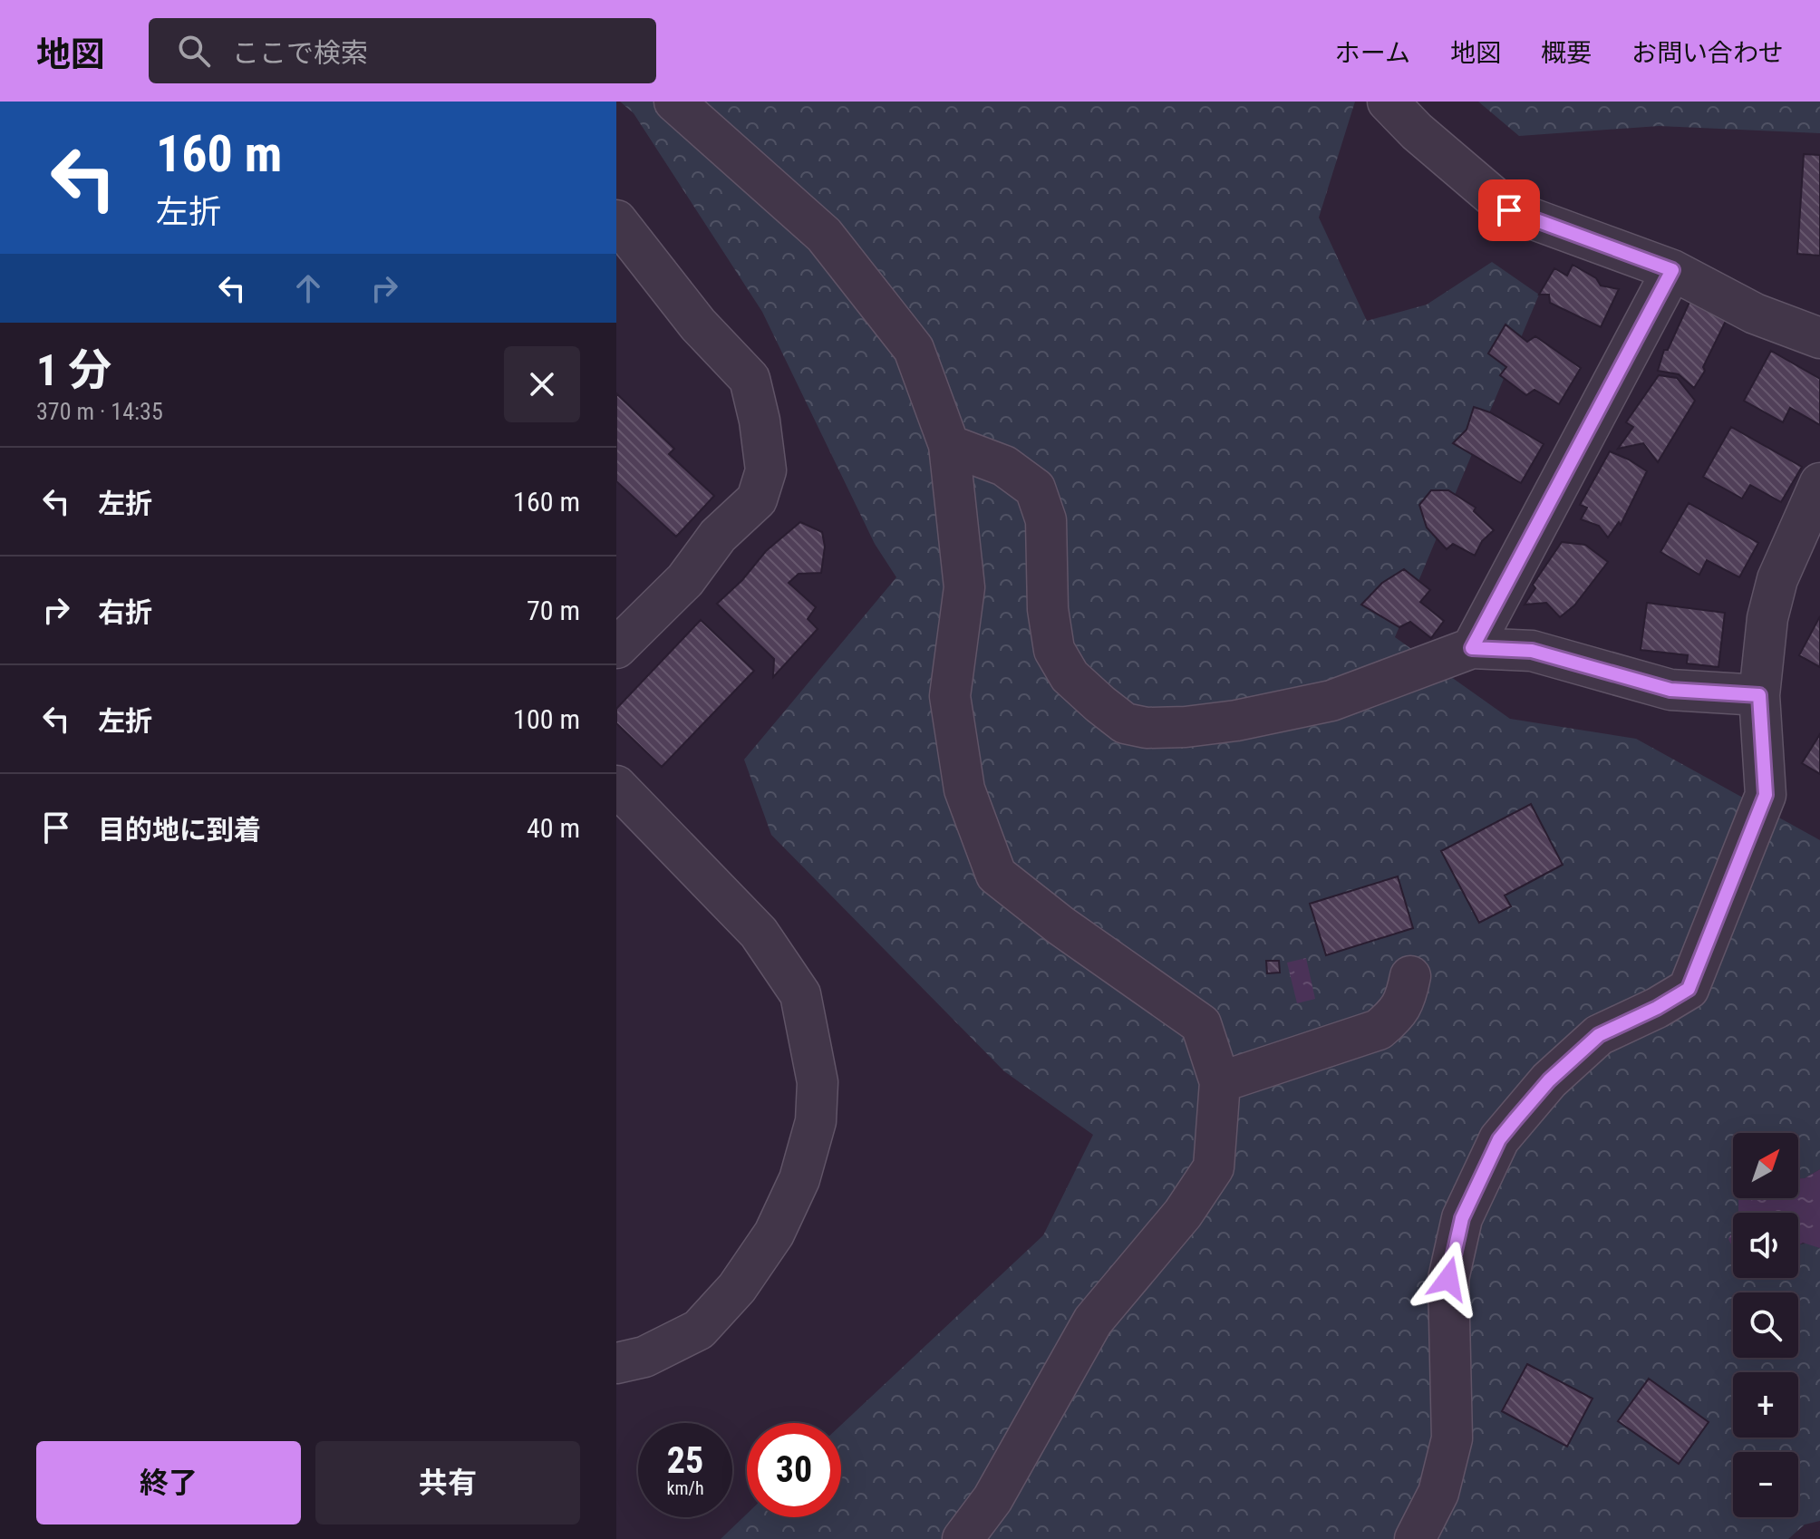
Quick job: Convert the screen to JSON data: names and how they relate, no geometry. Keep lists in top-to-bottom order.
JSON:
{
  "north": "top right",
  "page": {
    "header": "地図",
    "search": "ここで検索",
    "nav": [
      "ホーム",
      "地図",
      "概要",
      "お問い合わせ"
    ],
    "turn": ["160 m", "左折"],
    "heading": ["1 分", "370 m · 14:35"],
    "list": [
      {
        "name": "左折",
        "value": "160 m"
      },
      {
        "name": "右折",
        "value": "70 m"
      },
      {
        "name": "左折",
        "value": "100 m"
      },
      {
        "name": "目的地に到着",
        "value": "40 m"
      }
    ],
    "map_buttons": ["+", "−"],
    "speed": "25 km/h",
    "limit": "30",
    "buttons": ["終了", "共有"]
  }
}
